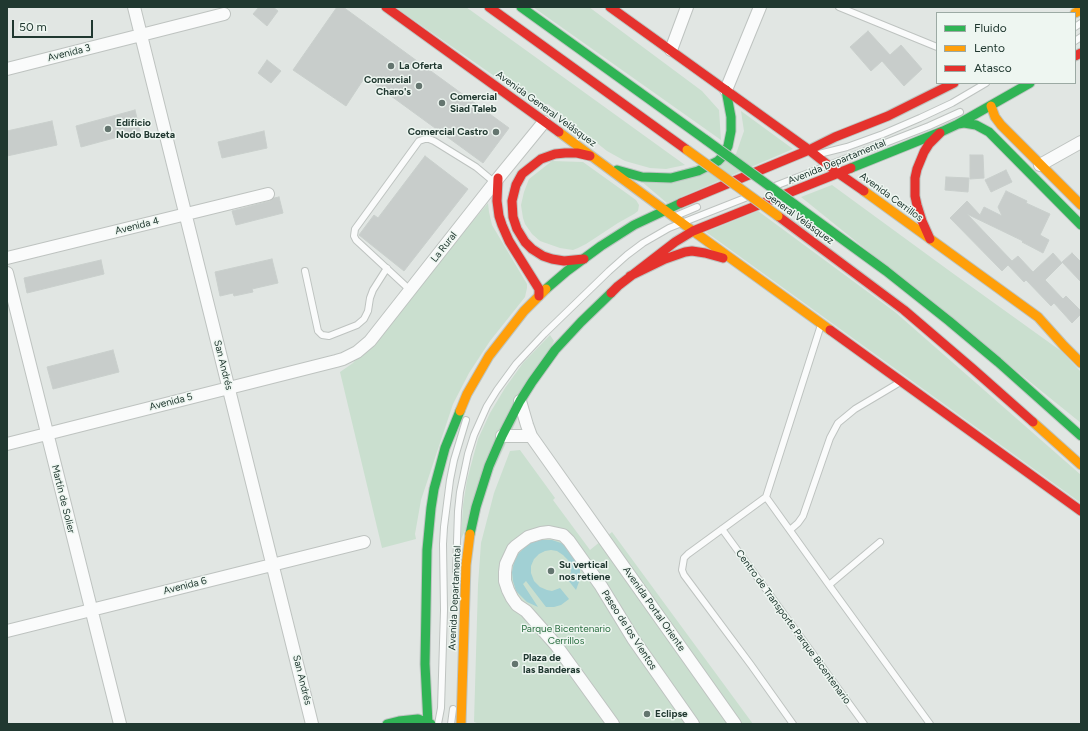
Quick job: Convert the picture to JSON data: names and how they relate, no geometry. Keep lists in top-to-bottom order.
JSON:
{
  "streets": {
    "main road": [
      "Avenida General Velásquez",
      "Avenida Departamental",
      "Avenida Cerrillos",
      "General Velásquez"
    ],
    "street": [
      "Avenida 3",
      "Avenida 4",
      "La Rural",
      "San Andrés",
      "Avenida 5",
      "Martín de Solier",
      "Avenida 6",
      "Avenida Portal Oriente",
      "Paseo de los Vientos"
    ],
    "lane": ["Centro de Transporte Parque Bicentenario"]
  },
  "crossings": [
    ["Avenida 3", "San Andrés"],
    ["Avenida General Velásquez", "Avenida Departamental"],
    ["Avenida General Velásquez", "La Rural"],
    ["Avenida Departamental", "Avenida Cerrillos"],
    ["Avenida Departamental", "Avenida Portal Oriente"],
    ["Avenida 4", "San Andrés"],
    ["La Rural", "Avenida 5"],
    ["San Andrés", "Avenida 5"],
    ["San Andrés", "Avenida 6"],
    ["Avenida 5", "Martín de Solier"],
    ["Martín de Solier", "Avenida 6"]
  ],
  "parks": ["Parque Bicentenario Cerrillos"],
  "places": [
    "La Oferta",
    "Comercial Charo's",
    "Comercial Siad Taleb",
    "Edificio Nodo Buzeta",
    "Comercial Castro",
    "Su vertical nos retiene",
    "Plaza de las Banderas",
    "Eclipse"
  ],
  "legend": ["Fluido", "Lento", "Atasco"],
  "scale_bar": "50 m"
}
